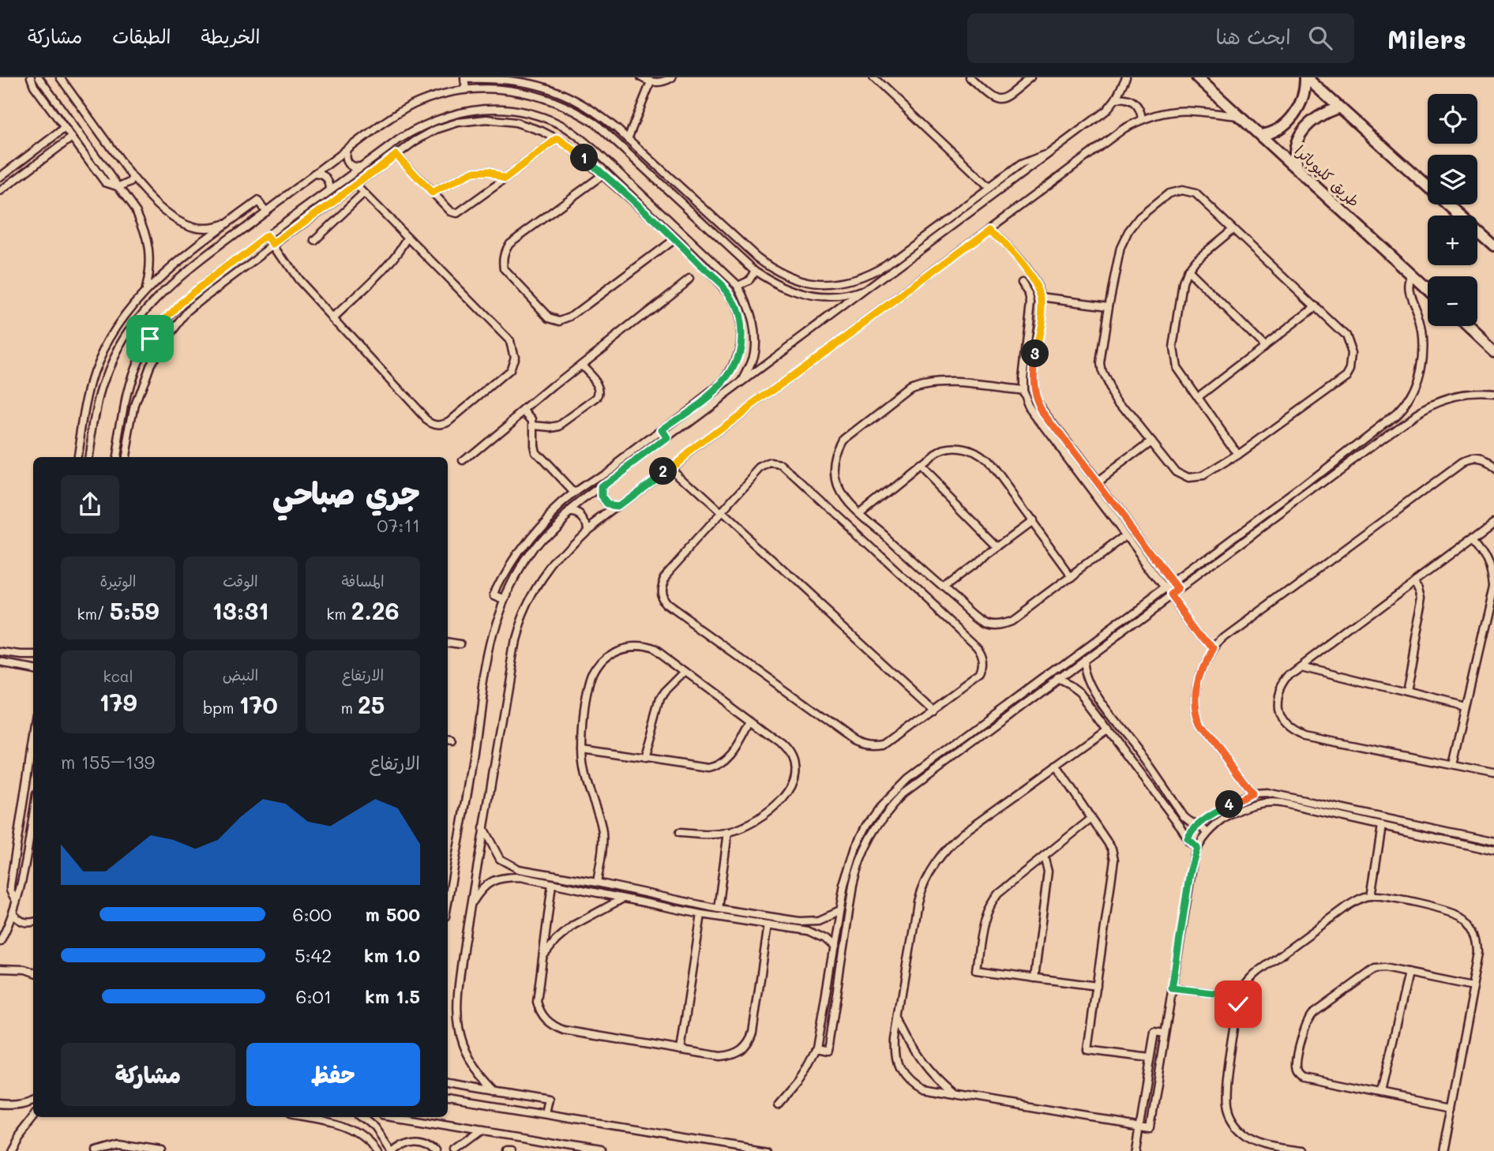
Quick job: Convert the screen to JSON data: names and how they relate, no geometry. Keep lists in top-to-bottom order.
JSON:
{
  "streets": {
    "main road": ["طريق كليوباترا"]
  },
  "page": {
    "header": "Milers",
    "search": "ابحث هنا",
    "nav": ["الخريطة", "الطبقات", "مشاركة"],
    "map_buttons": ["+", "−"],
    "pins": [
      "1",
      "3",
      "2",
      "4"
    ],
    "heading": ["جري صباحي", "07:11"],
    "stats": [
      ["المسافة", "2.26 km"],
      ["الوقت", "13:31"],
      ["الوتيرة", "5:59 /km"],
      ["الارتفاع", "25 m"],
      ["النبض", "170 bpm"],
      ["kcal", "179"]
    ],
    "chart": ["الارتفاع", "139–155 m"],
    "list": [
      {
        "name": "500 m",
        "note": "6:00"
      },
      {
        "name": "1.0 km",
        "note": "5:42"
      },
      {
        "name": "1.5 km",
        "note": "6:01"
      }
    ],
    "buttons": ["حفظ", "مشاركة"]
  }
}
